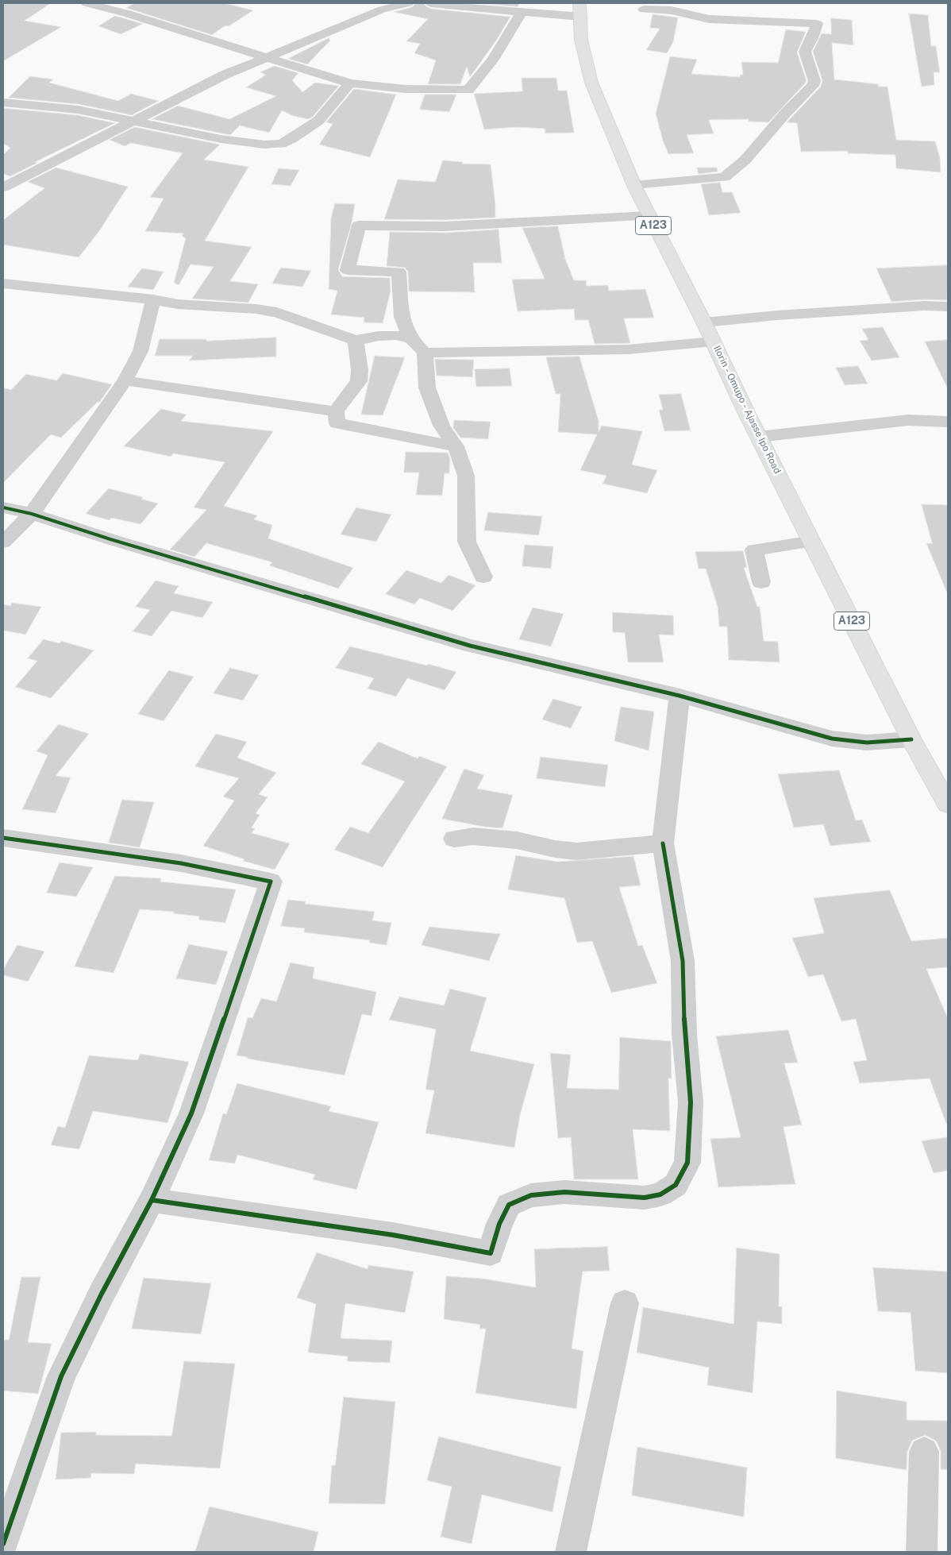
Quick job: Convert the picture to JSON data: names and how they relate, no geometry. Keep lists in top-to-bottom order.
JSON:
{
  "streets": {
    "highway": ["A123", "Ilorin - Omupo - Ajasse Ipo Road"]
  }
}
